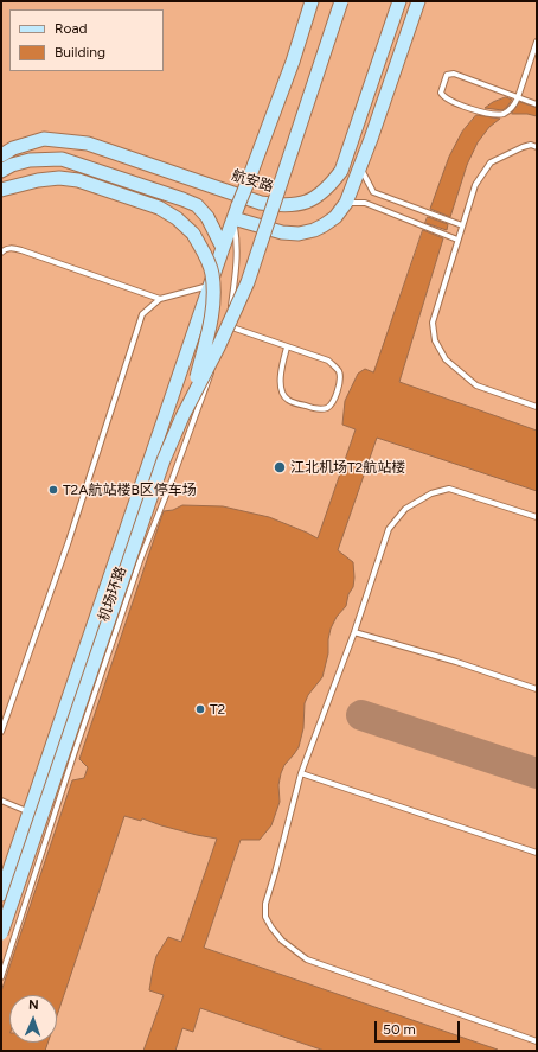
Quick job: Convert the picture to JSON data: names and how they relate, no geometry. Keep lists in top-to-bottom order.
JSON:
{
  "streets": {
    "street": ["航安路", "机场环路"]
  },
  "places": ["江北机场T2航站楼", "T2A航站楼B区停车场", "T2"],
  "legend": ["Road", "Building"],
  "scale_bar": "50 m",
  "north": "top"
}
